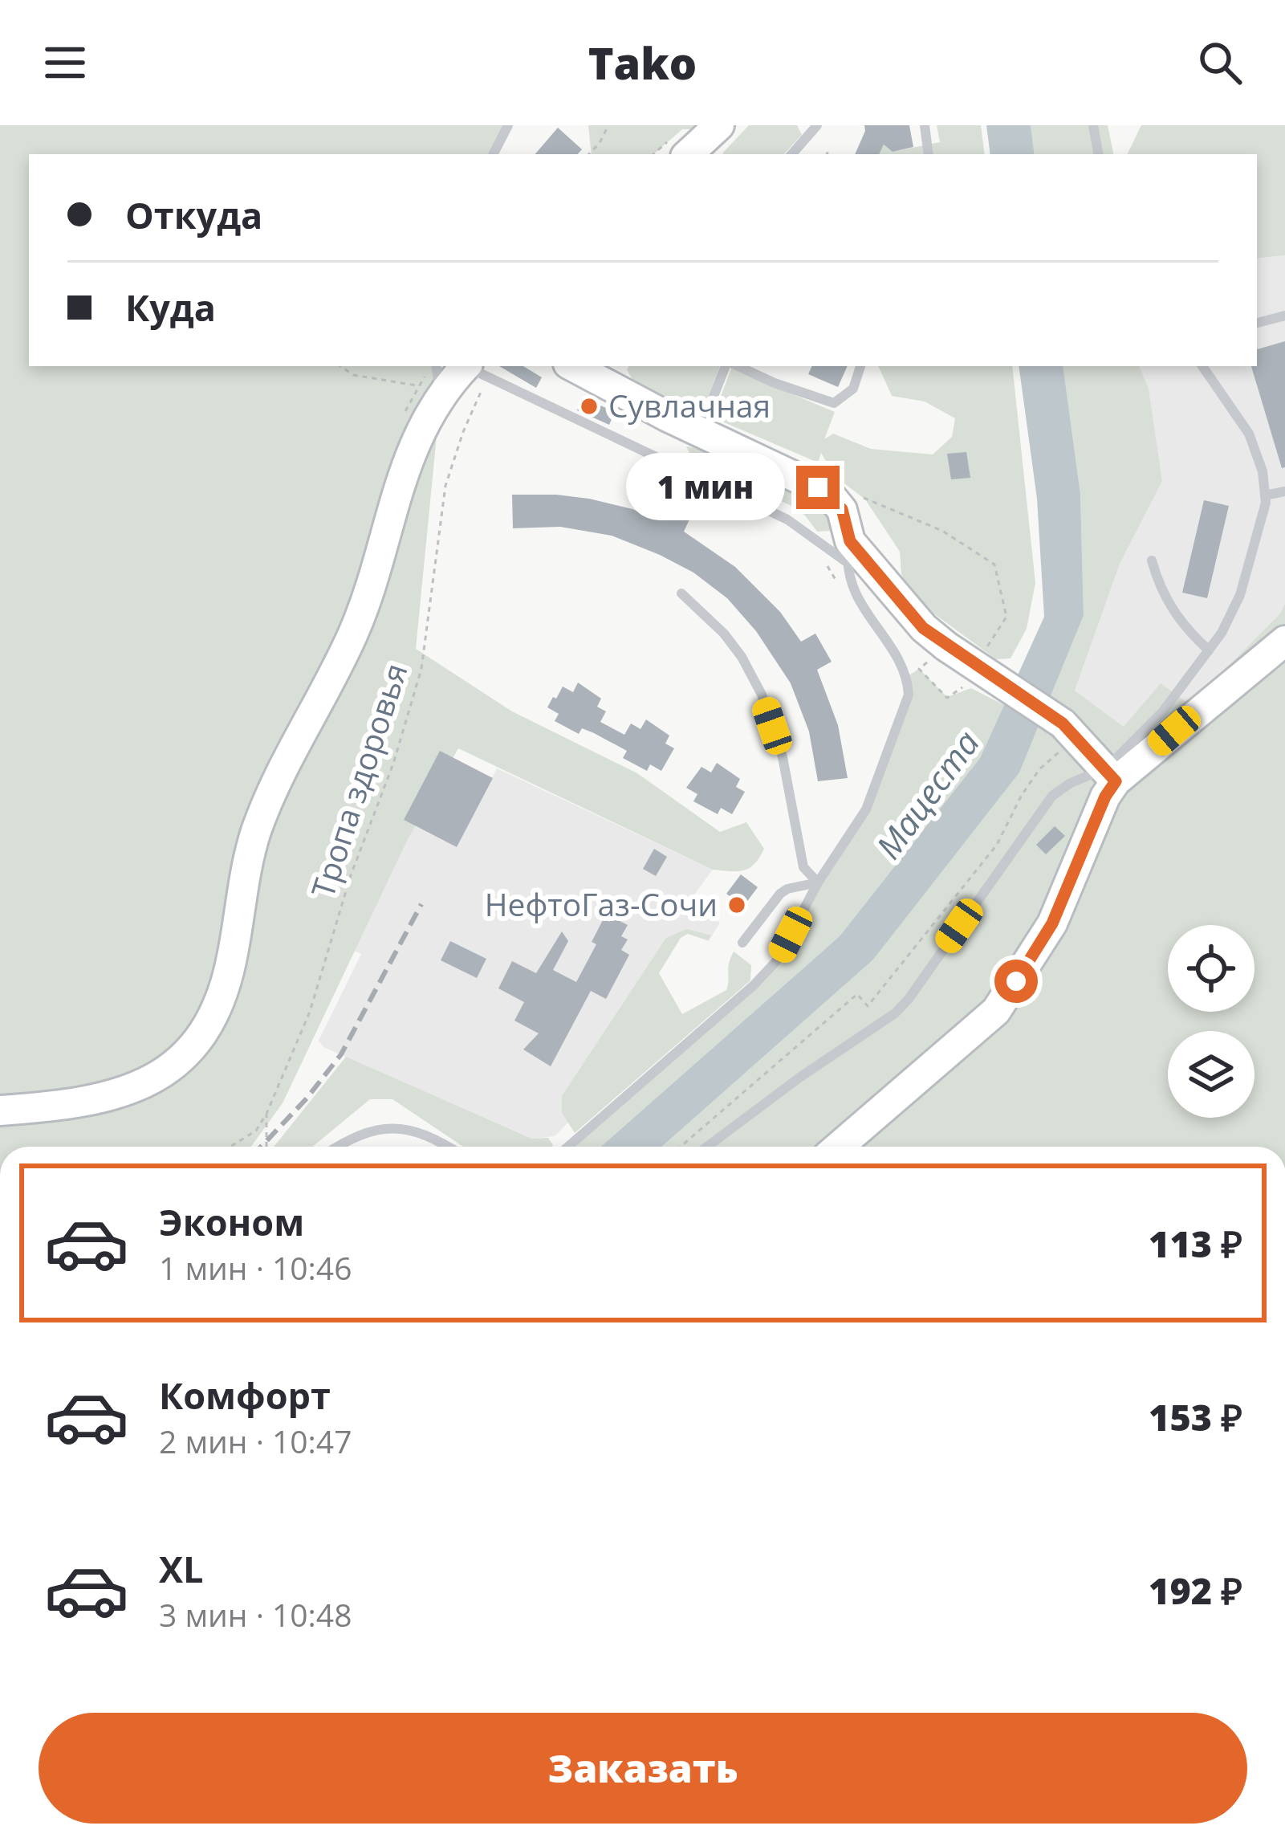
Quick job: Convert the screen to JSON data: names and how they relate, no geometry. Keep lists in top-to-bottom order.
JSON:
{
  "streets": {
    "path": ["Тропа здоровья"]
  },
  "water": ["Мацеста"],
  "places": ["Сувлачная", "НефтоГаз-Сочи"],
  "page": {
    "header": "Tako",
    "banner": ["Откуда", "Куда"],
    "bubble": "1 мин",
    "list": [
      {
        "name": "Эконом",
        "note": "1 мин · 10:46",
        "value": "113 ₽"
      },
      {
        "name": "Комфорт",
        "note": "2 мин · 10:47",
        "value": "153 ₽"
      },
      {
        "name": "XL",
        "note": "3 мин · 10:48",
        "value": "192 ₽"
      }
    ],
    "buttons": "Заказать"
  }
}
